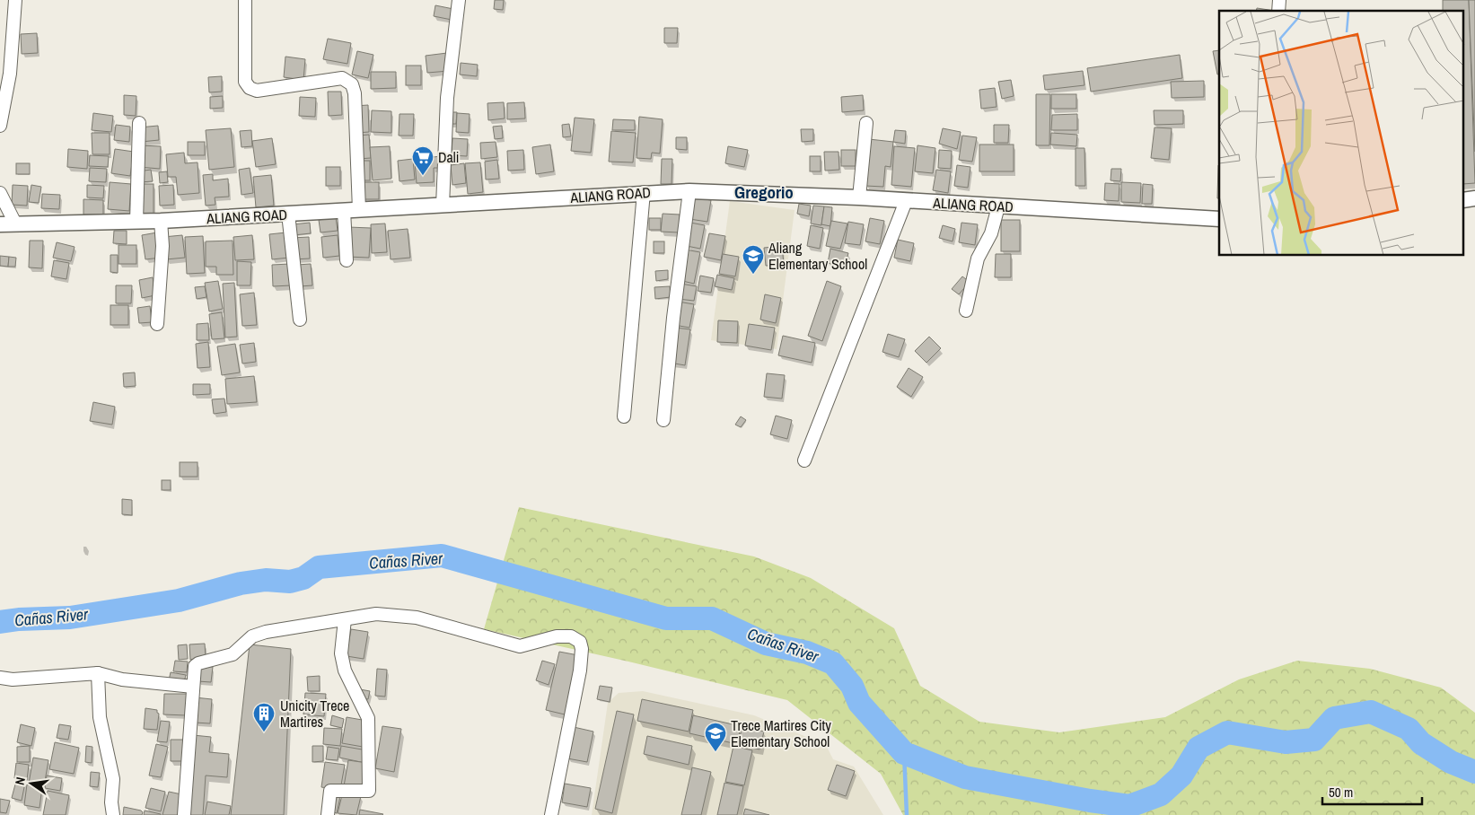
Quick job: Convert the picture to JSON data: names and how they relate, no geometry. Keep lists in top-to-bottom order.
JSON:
{
  "streets": {
    "street": ["ALIANG ROAD"]
  },
  "districts": ["Gregorio"],
  "water": ["Cañas River"],
  "places": {
    "supermarket": ["Dali"],
    "school or university": ["Aliang Elementary School", "Trece Martires City Elementary School"],
    "building": ["Unicity Trece Martires"]
  },
  "scale_bar": "50 m",
  "north": "left"
}
